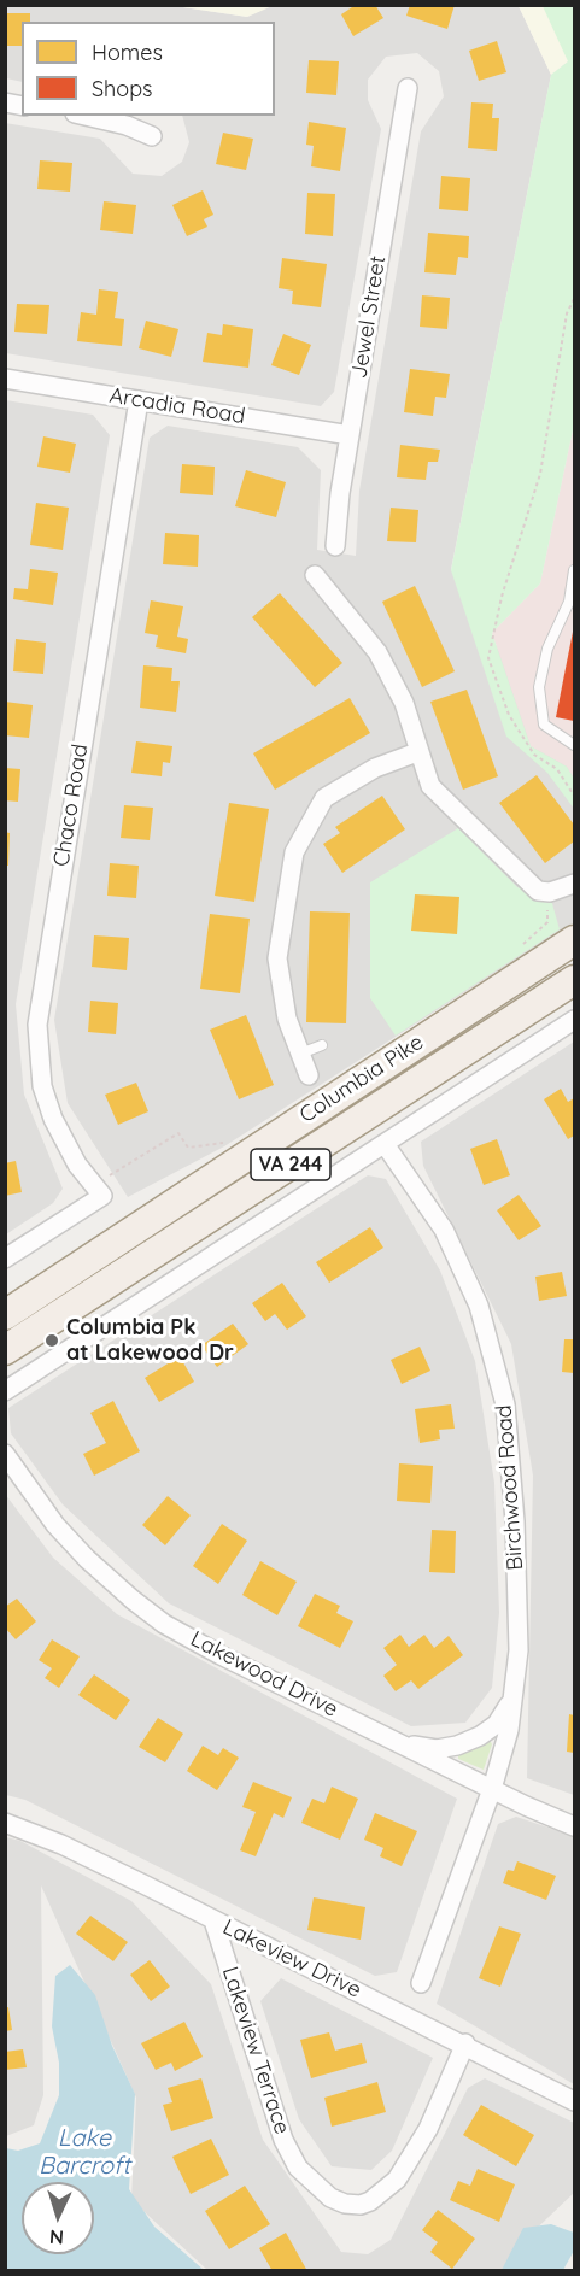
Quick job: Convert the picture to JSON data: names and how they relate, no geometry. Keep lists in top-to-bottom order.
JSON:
{
  "streets": {
    "main road": ["Columbia Pike", "VA 244"],
    "street": [
      "Jewel Street",
      "Arcadia Road",
      "Chaco Road",
      "Birchwood Road",
      "Lakewood Drive",
      "Lakeview Drive",
      "Lakeview Terrace"
    ]
  },
  "crossings": [
    ["Jewel Street", "Arcadia Road"],
    ["Arcadia Road", "Chaco Road"],
    ["Birchwood Road", "Lakewood Drive"],
    ["Lakeview Drive", "Lakeview Terrace"]
  ],
  "water": ["Lake Barcroft"],
  "places": ["Columbia Pk at Lakewood Dr"],
  "legend": ["Homes", "Shops"],
  "north": "bottom"
}
